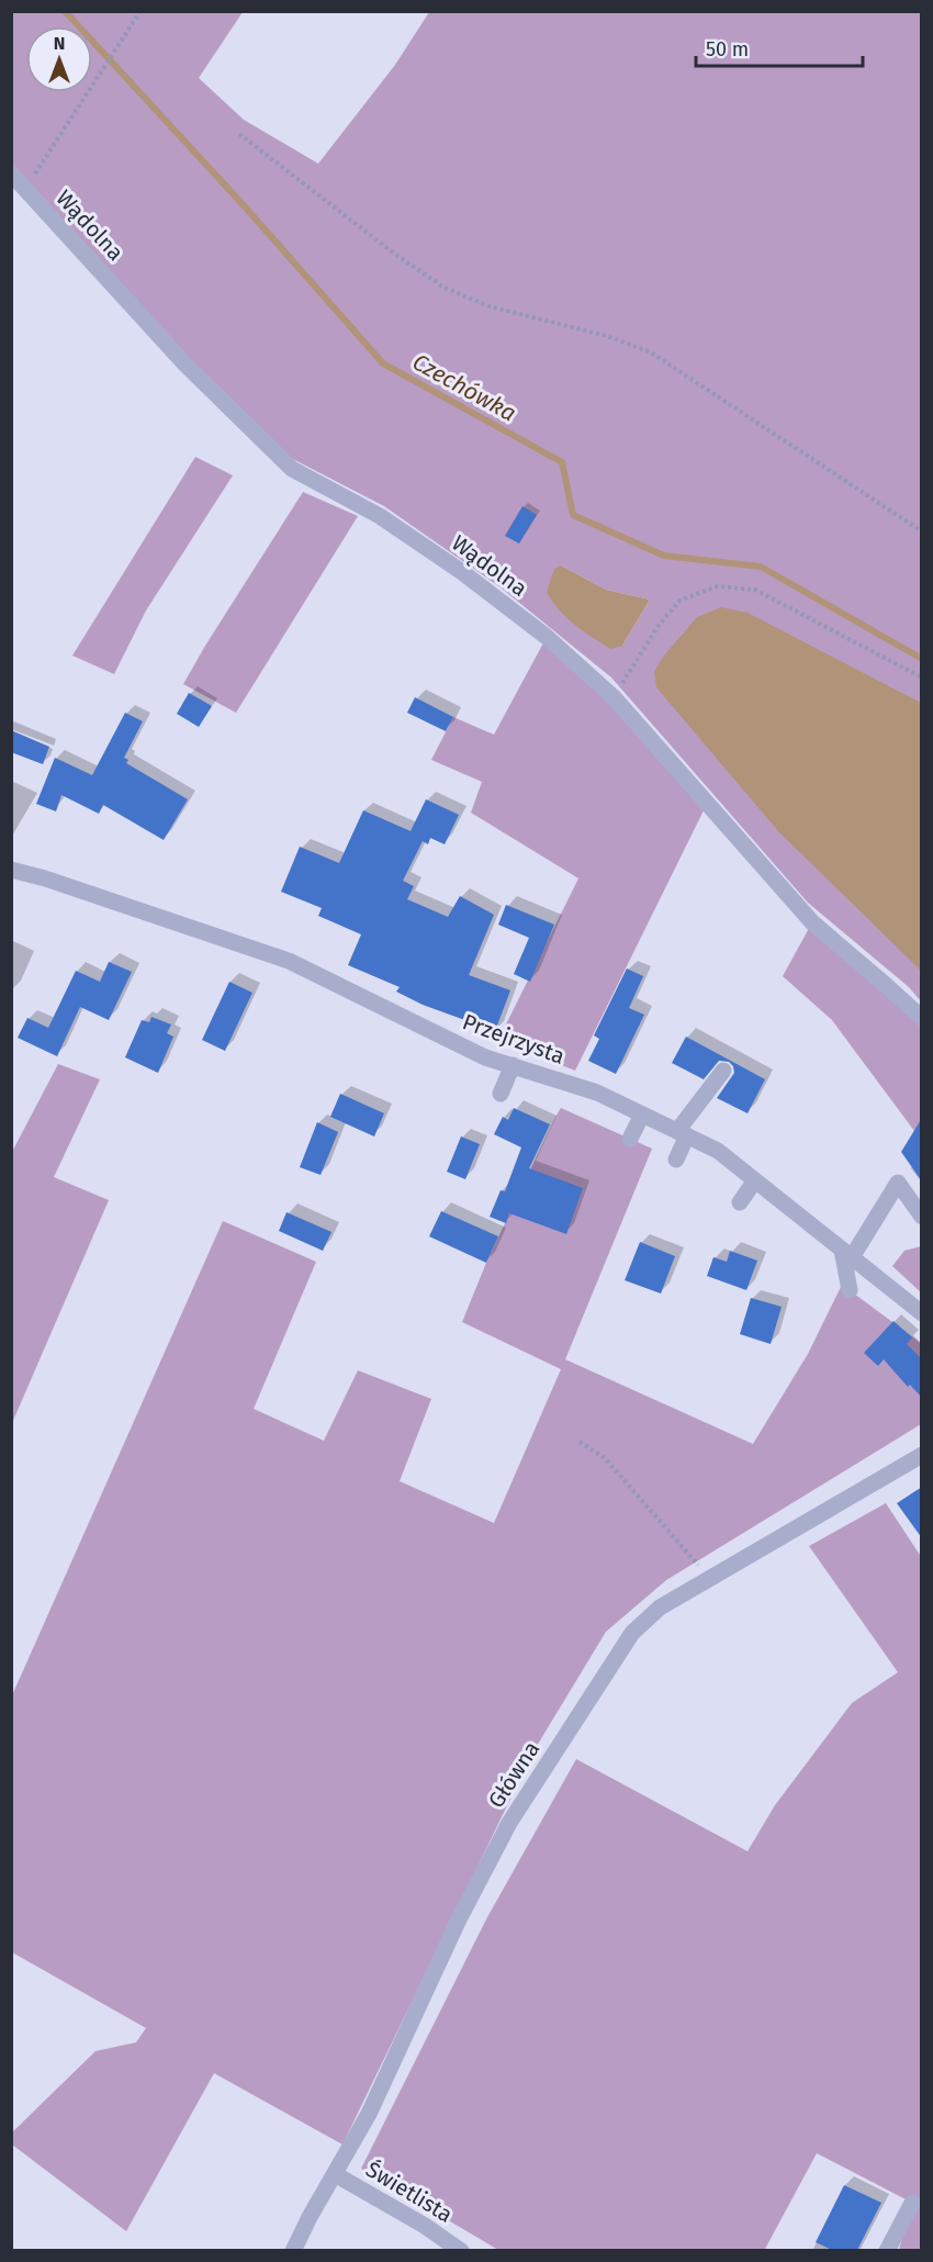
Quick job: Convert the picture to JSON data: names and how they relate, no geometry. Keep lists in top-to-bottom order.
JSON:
{
  "streets": {
    "street": [
      "Wądolna",
      "Przejrzysta",
      "Główna",
      "Świetlista"
    ]
  },
  "crossings": [
    ["Główna", "Świetlista"]
  ],
  "water": ["Czechówka"],
  "scale_bar": "50 m",
  "north": "top"
}
